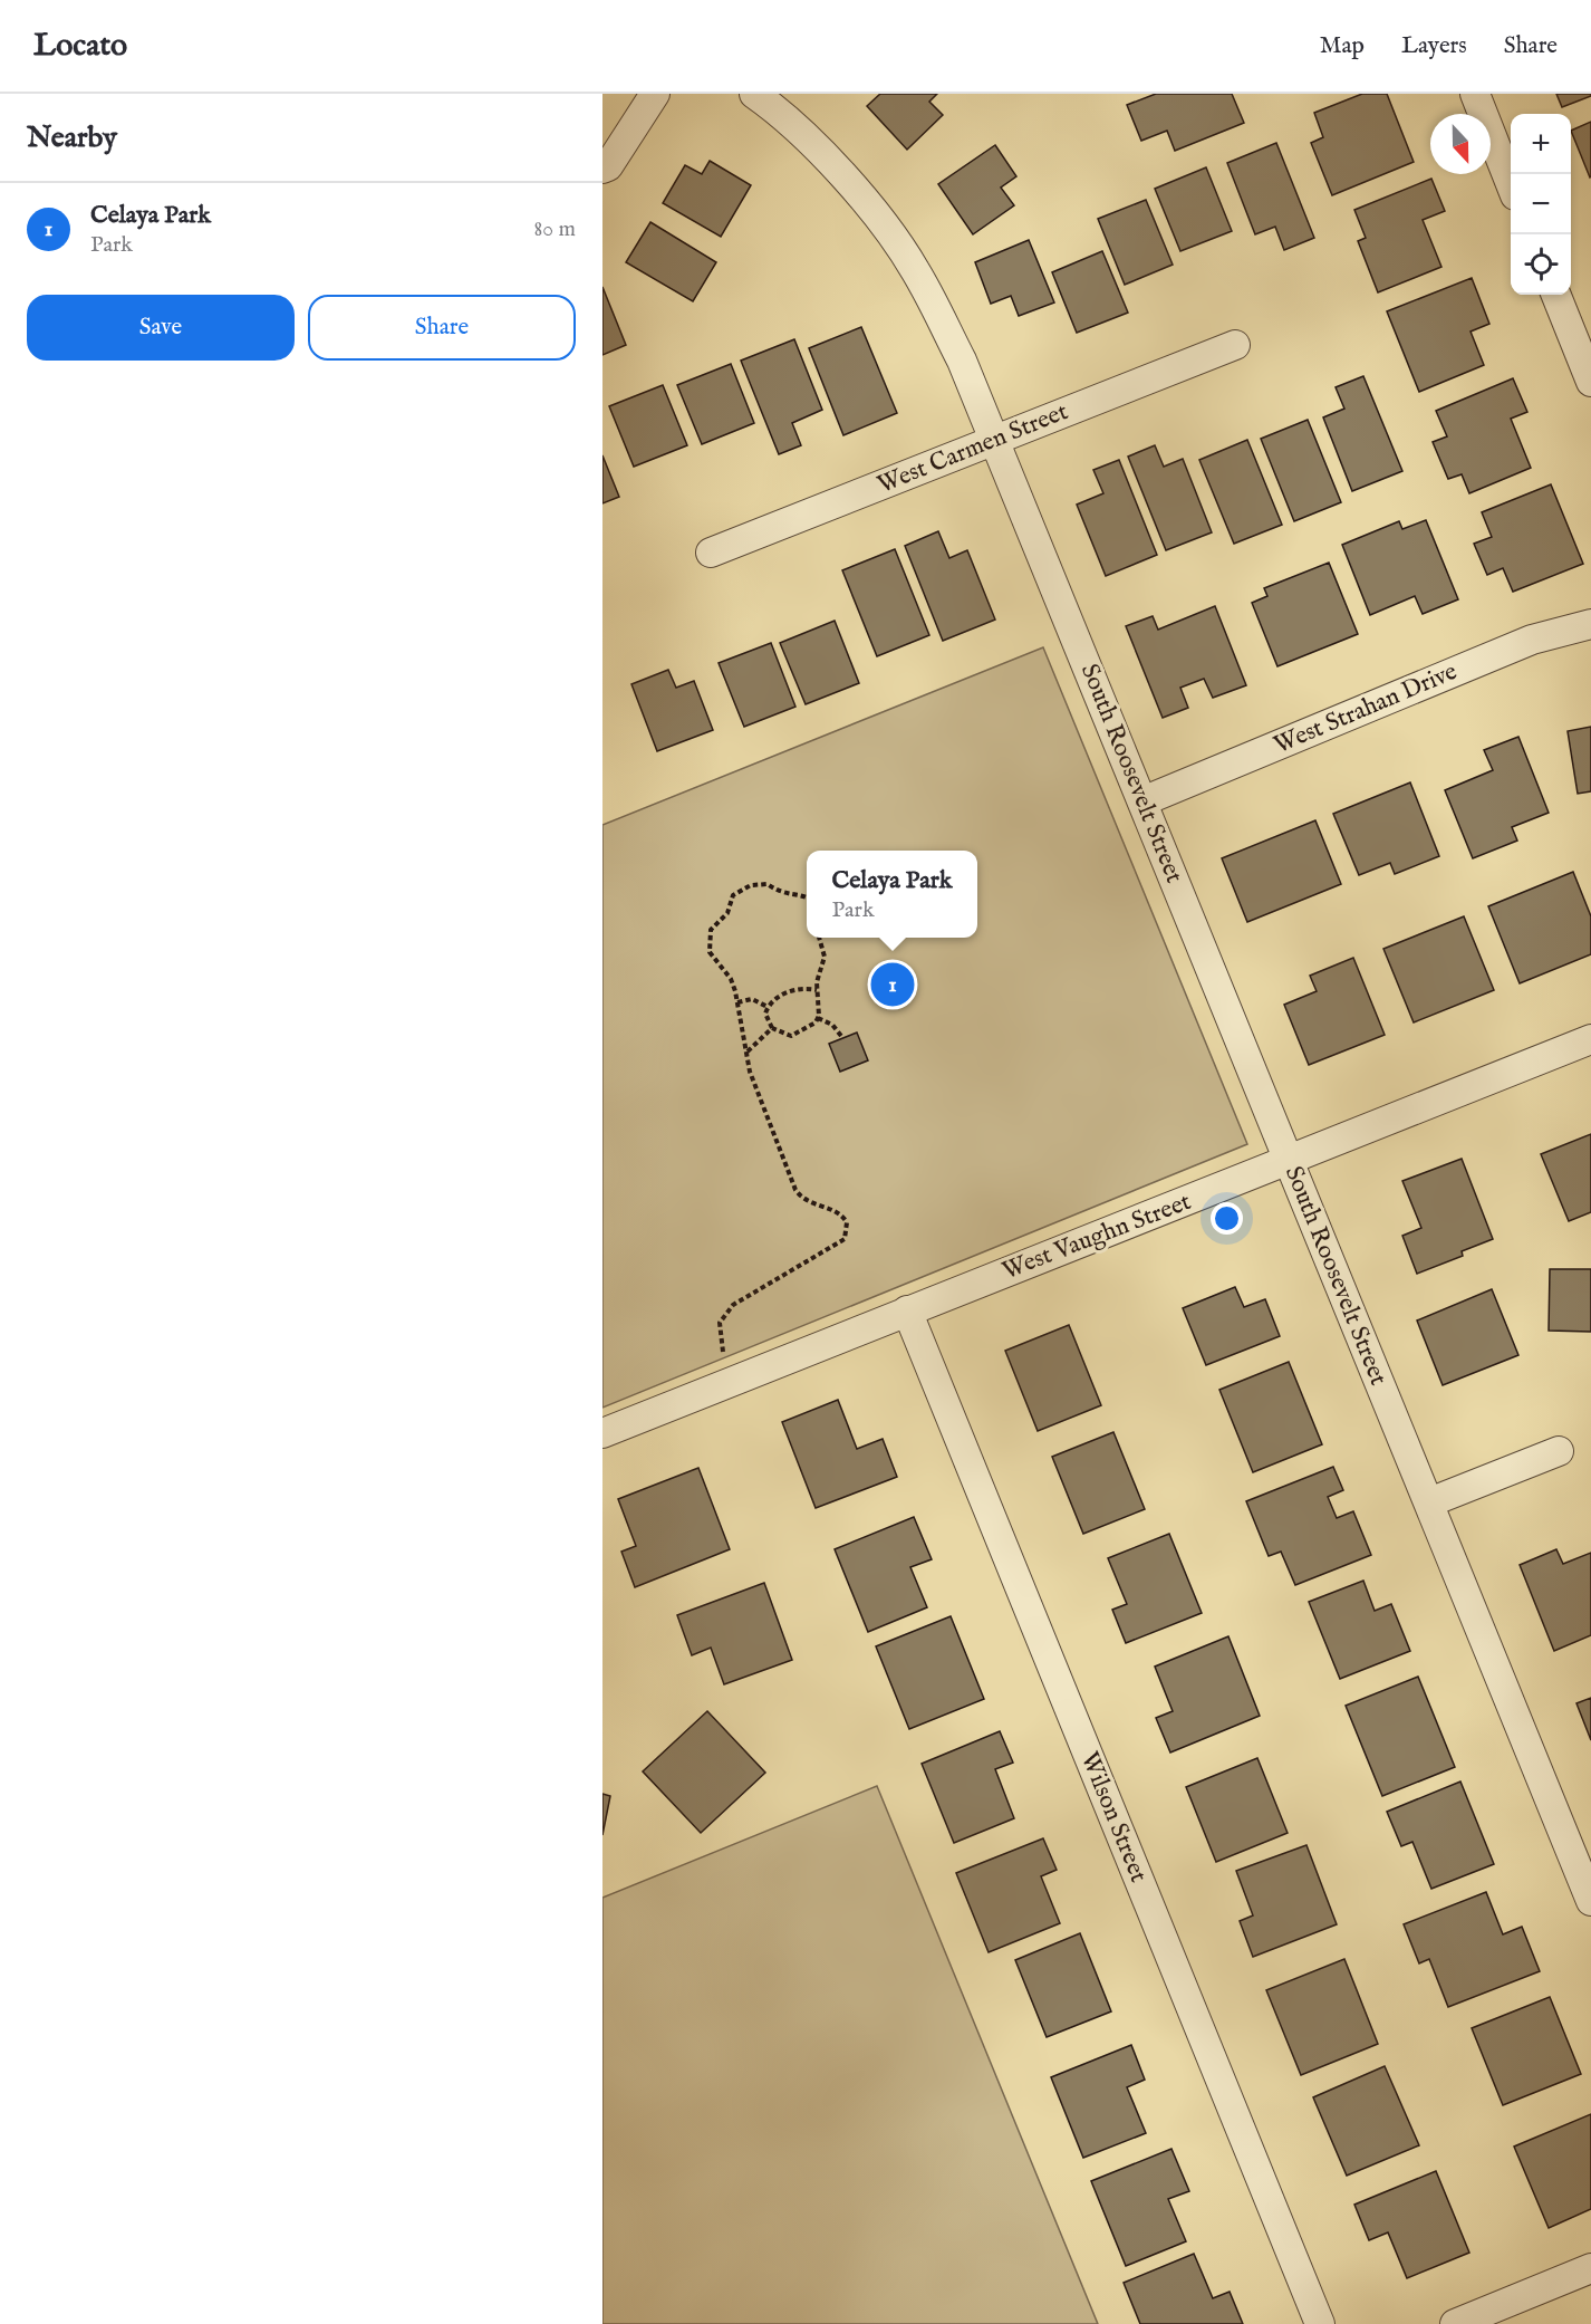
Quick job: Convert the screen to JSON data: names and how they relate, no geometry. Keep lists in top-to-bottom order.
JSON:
{
  "streets": {
    "street": [
      "West Carmen Street",
      "West Strahan Drive",
      "South Roosevelt Street",
      "West Vaughn Street",
      "Wilson Street"
    ]
  },
  "crossings": [
    ["West Carmen Street", "South Roosevelt Street"],
    ["West Strahan Drive", "South Roosevelt Street"],
    ["South Roosevelt Street", "West Vaughn Street"],
    ["West Vaughn Street", "Wilson Street"]
  ],
  "north": "bottom",
  "page": {
    "header": "Locato",
    "nav": ["Map", "Layers", "Share"],
    "heading": "Nearby",
    "map_buttons": ["+", "−"],
    "list": [
      {
        "mark": "1",
        "name": "Celaya Park",
        "note": "Park",
        "value": "80 m"
      }
    ],
    "buttons": ["Save", "Share"],
    "popup": ["Celaya Park", "Park"],
    "pins": "1"
  }
}
